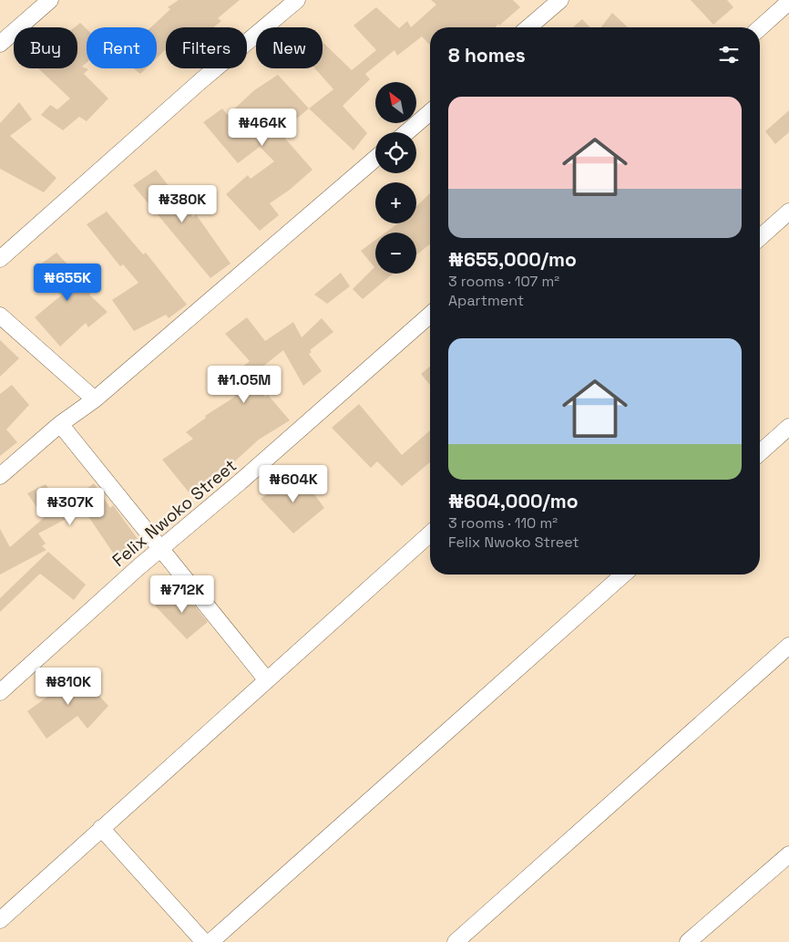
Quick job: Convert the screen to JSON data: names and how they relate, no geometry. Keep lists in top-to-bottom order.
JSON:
{
  "streets": {
    "street": ["Felix Nwoko Street"]
  },
  "north": "top left",
  "page": {
    "chip": [
      "Buy",
      "Rent",
      "Filters",
      "New"
    ],
    "heading": "8 homes",
    "map_buttons": ["+", "−"],
    "list": [
      {
        "name": "₦655,000/mo",
        "note": "3 rooms · 107 m² · Apartment"
      },
      {
        "name": "₦604,000/mo",
        "note": "3 rooms · 110 m² · Felix Nwoko Street"
      }
    ],
    "price": [
      "₦464K",
      "₦380K",
      "₦655K",
      "₦1.05M",
      "₦604K",
      "₦307K",
      "₦712K",
      "₦810K"
    ]
  }
}
